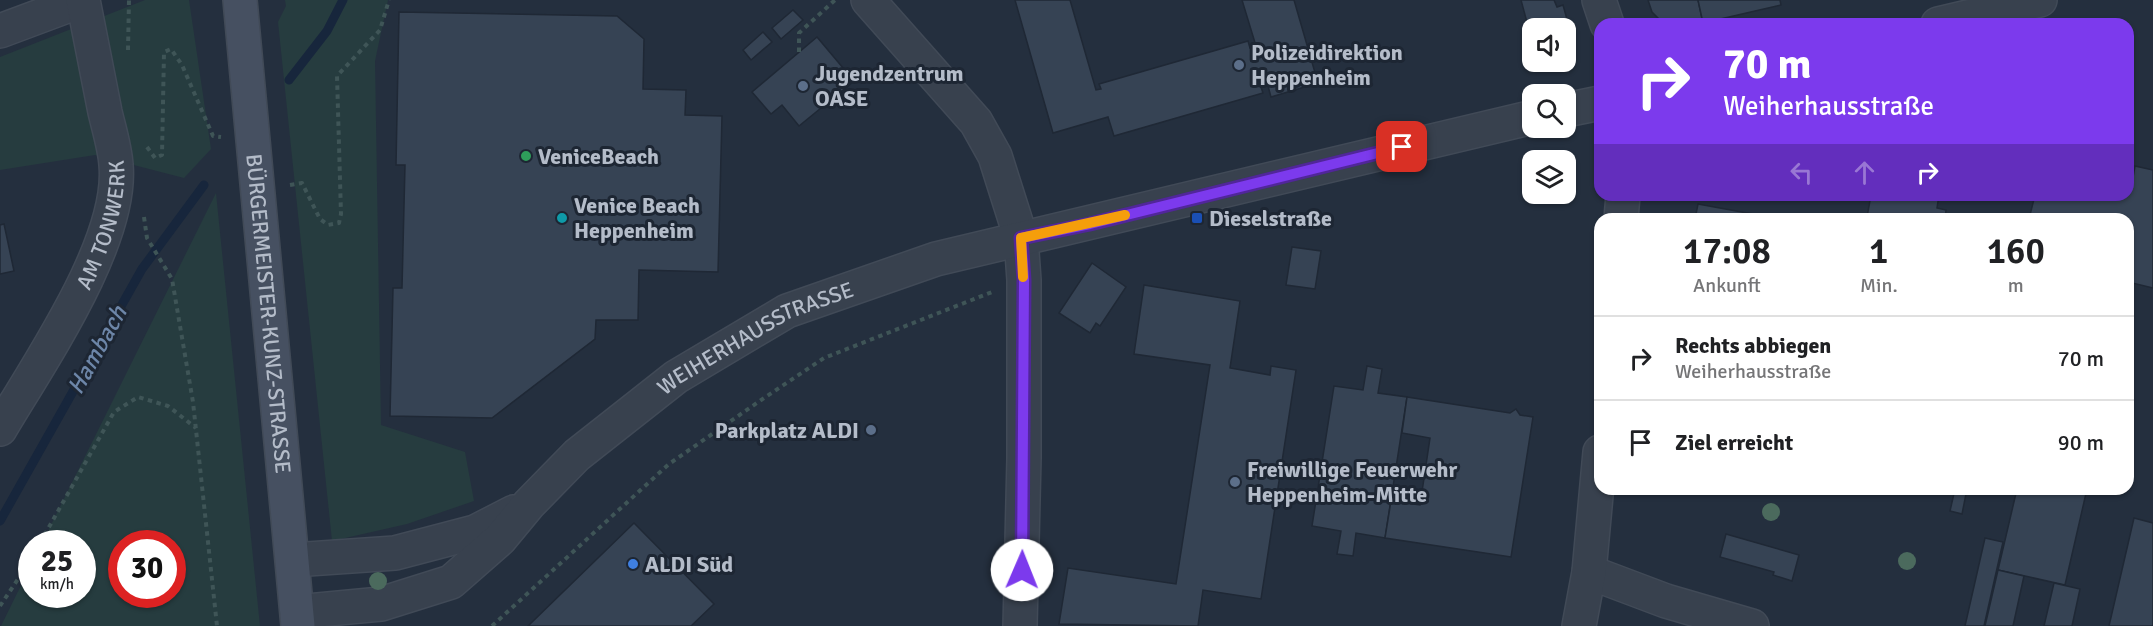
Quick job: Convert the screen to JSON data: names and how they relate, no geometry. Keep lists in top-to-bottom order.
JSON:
{
  "streets": {
    "street": ["AM TONWERK", "BÜRGERMEISTER-KUNZ-STRASSE", "WEIHERHAUSSTRASSE"]
  },
  "crossings": [
    ["BÜRGERMEISTER-KUNZ-STRASSE", "WEIHERHAUSSTRASSE"]
  ],
  "water": ["Hambach"],
  "places": {
    "other": [
      "Polizeidirektion Heppenheim",
      "Jugendzentrum OASE",
      "VeniceBeach",
      "Venice Beach Heppenheim",
      "Parkplatz ALDI",
      "Freiwillige Feuerwehr Heppenheim-Mitte",
      "ALDI Süd"
    ],
    "transit": ["Dieselstraße"]
  },
  "page": {
    "turn": ["70 m", "Weiherhausstraße"],
    "eta": [
      "17:08",
      "Ankunft",
      "1",
      "Min.",
      "160",
      "m"
    ],
    "list": [
      {
        "name": "Rechts abbiegen",
        "note": "Weiherhausstraße",
        "value": "70 m"
      },
      {
        "name": "Ziel erreicht",
        "value": "90 m"
      }
    ],
    "speed": "25 km/h",
    "limit": "30"
  }
}
